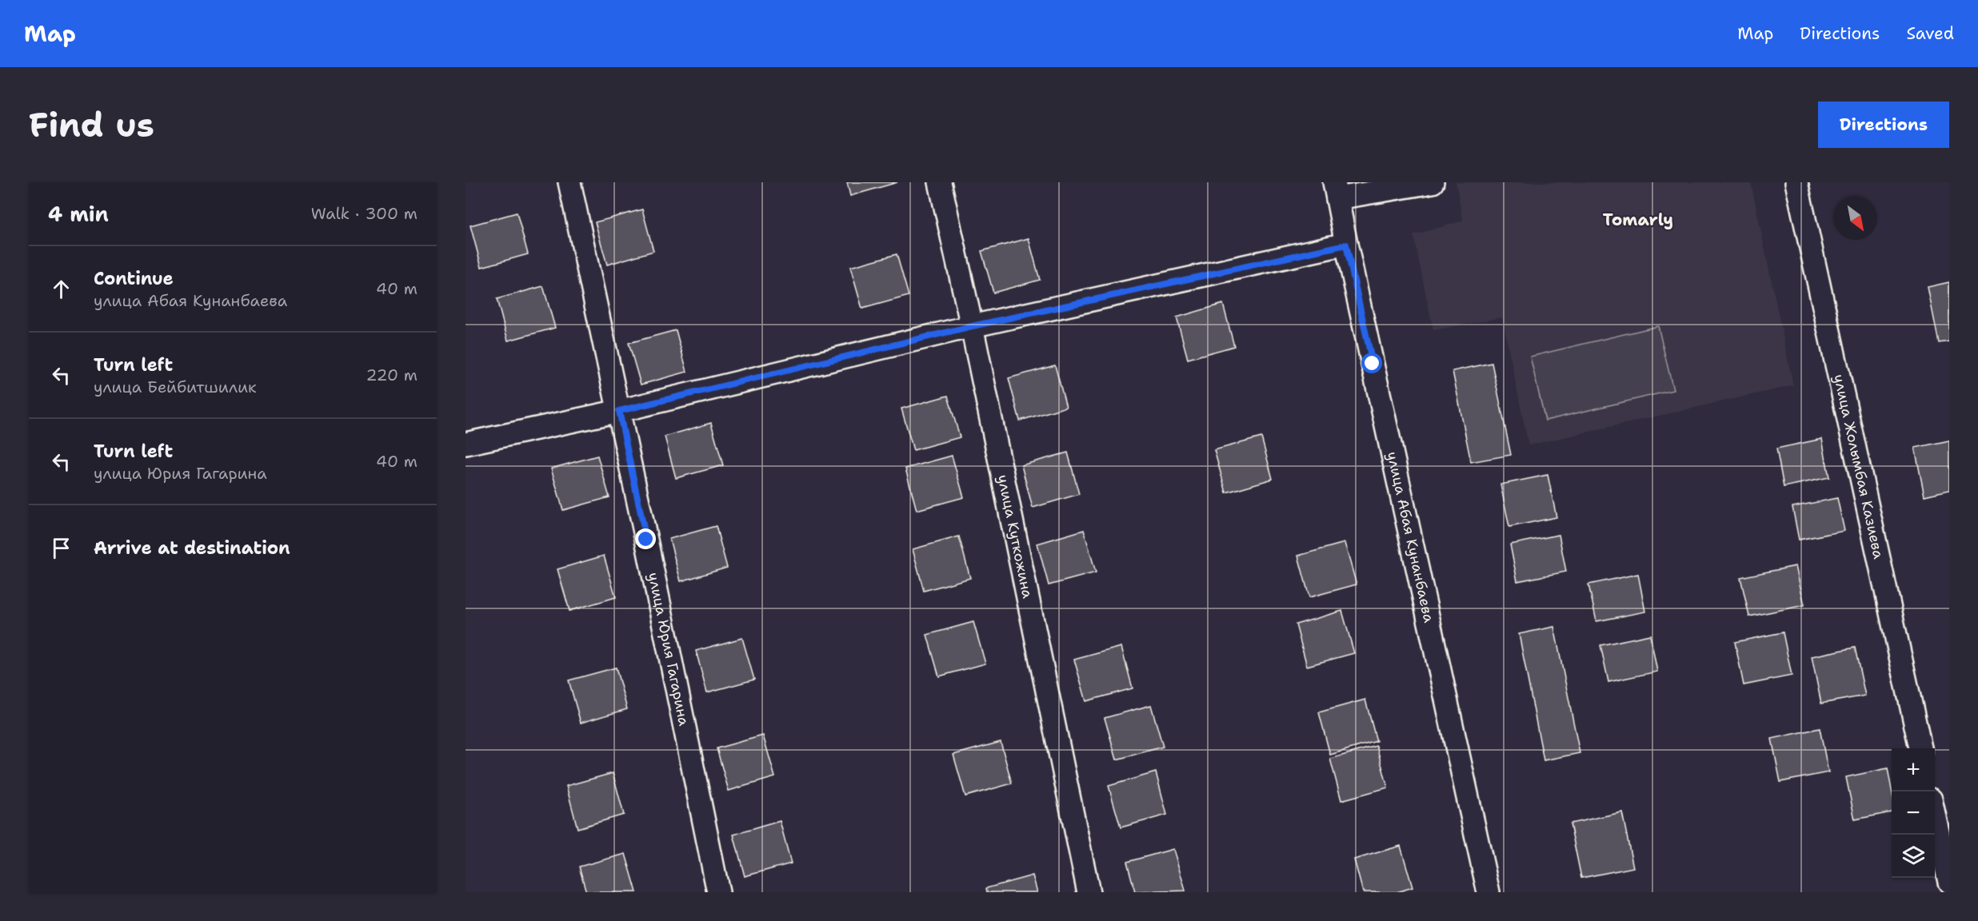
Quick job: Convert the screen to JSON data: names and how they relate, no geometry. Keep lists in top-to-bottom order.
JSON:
{
  "streets": {
    "street": [
      "улица Жолымбая Казиева",
      "улица Куткожина",
      "улица Абая Кунанбаева",
      "улица Юрия Гагарина"
    ]
  },
  "districts": ["Tomarly"],
  "north": "bottom right",
  "page": {
    "header": "Map",
    "nav": ["Map", "Directions", "Saved"],
    "buttons": "Directions",
    "title": "Find us",
    "heading": ["4 min", "Walk · 300 m"],
    "list": [
      ["Continue", "улица Абая Кунанбаева", "40 m"],
      ["Turn left", "улица Бейбитшилик", "220 m"],
      ["Turn left", "улица Юрия Гагарина", "40 m"],
      "Arrive at destination"
    ],
    "map_buttons": ["+", "−"]
  }
}
